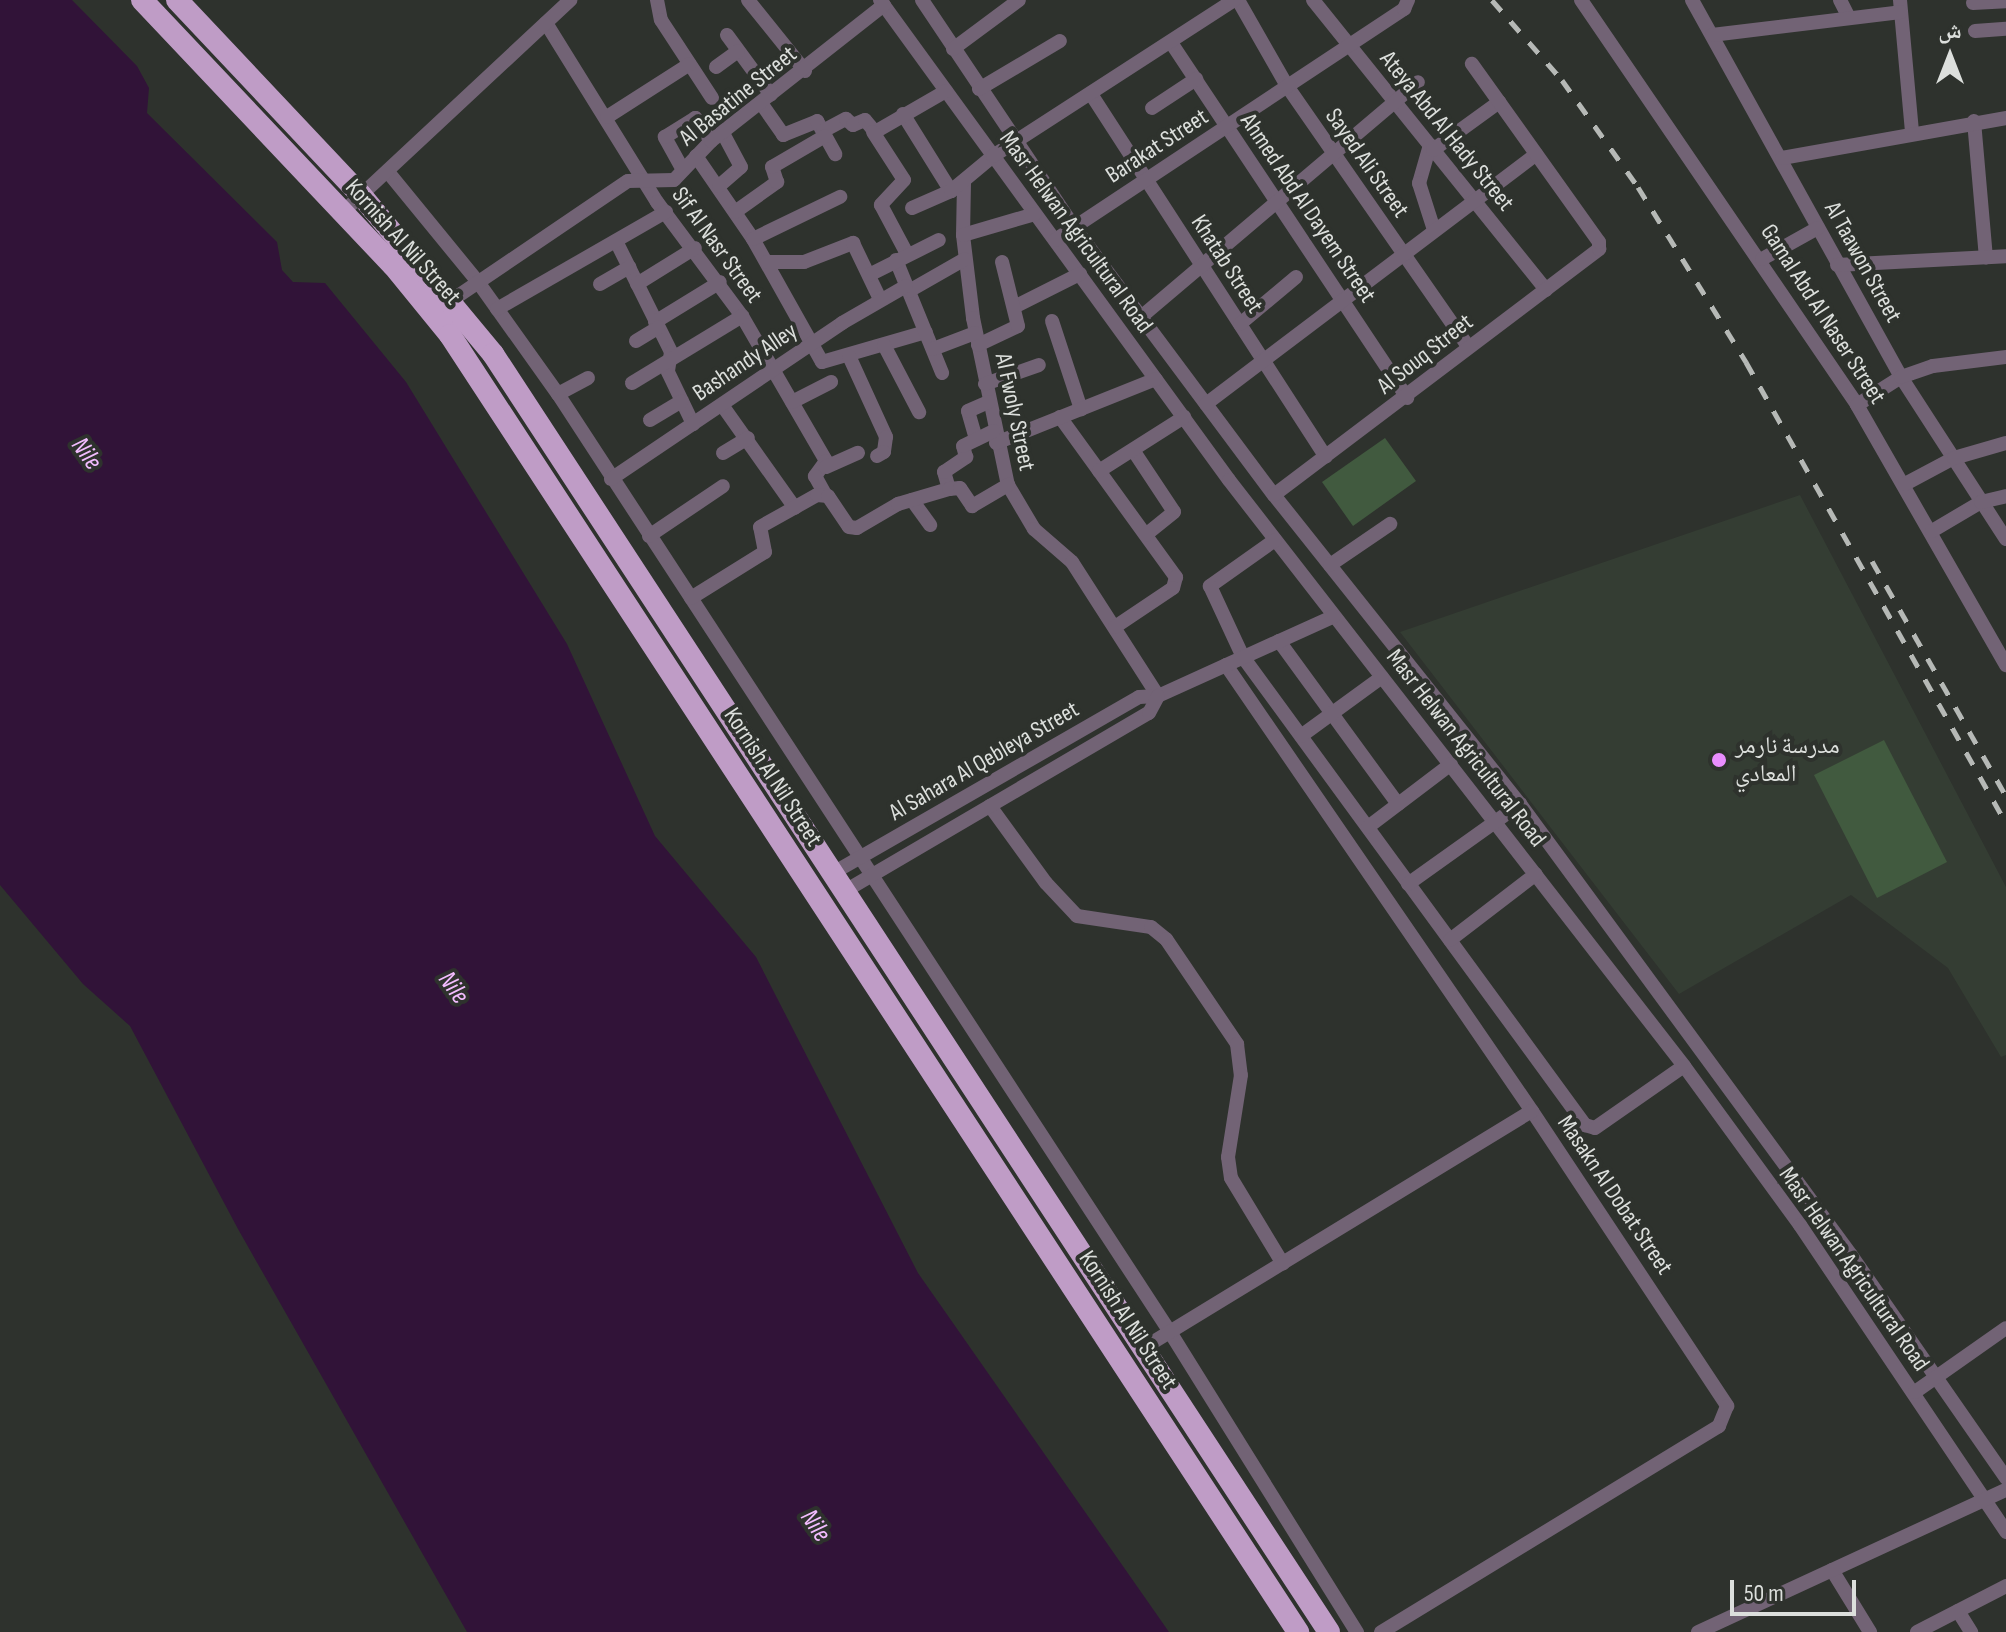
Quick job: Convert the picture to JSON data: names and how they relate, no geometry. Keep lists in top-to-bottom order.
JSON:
{
  "streets": {
    "highway": ["Kornish Al Nil Street"],
    "street": [
      "Al Basatine Street",
      "Ateya Abd Al Hady Street",
      "Barakat Street",
      "Sayed Ali Street",
      "Ahmed Abd Al Dayem Street",
      "Masr Helwan Agricultural Road",
      "Sif Al Nasr Street",
      "Al Taawon Street",
      "Khatab Street",
      "Gamal Abd Al Naser Street",
      "Al Souq Street",
      "Bashandy Alley",
      "Al Fwoly Street",
      "Al Sahara Al Qebleya Street",
      "Masakn Al Dobat Street"
    ]
  },
  "crossings": [
    ["Al Basatine Street", "Masr Helwan Agricultural Road"],
    ["Al Basatine Street", "Kornish Al Nil Street"],
    ["Al Basatine Street", "Sif Al Nasr Street"],
    ["Ateya Abd Al Hady Street", "Barakat Street"],
    ["Ateya Abd Al Hady Street", "Al Souq Street"],
    ["Barakat Street", "Sayed Ali Street"],
    ["Barakat Street", "Ahmed Abd Al Dayem Street"],
    ["Barakat Street", "Masr Helwan Agricultural Road"],
    ["Barakat Street", "Khatab Street"],
    ["Sayed Ali Street", "Al Souq Street"],
    ["Ahmed Abd Al Dayem Street", "Al Souq Street"],
    ["Masr Helwan Agricultural Road", "Al Souq Street"],
    ["Masr Helwan Agricultural Road", "Al Sahara Al Qebleya Street"],
    ["Kornish Al Nil Street", "Al Sahara Al Qebleya Street"],
    ["Sif Al Nasr Street", "Bashandy Alley"],
    ["Khatab Street", "Al Souq Street"],
    ["Bashandy Alley", "Al Fwoly Street"],
    ["Al Fwoly Street", "Al Sahara Al Qebleya Street"],
    ["Al Sahara Al Qebleya Street", "Masakn Al Dobat Street"]
  ],
  "water": ["Nile"],
  "places": ["مدرسة نارمر المعادي"],
  "scale_bar": "50 m",
  "north": "top"
}
